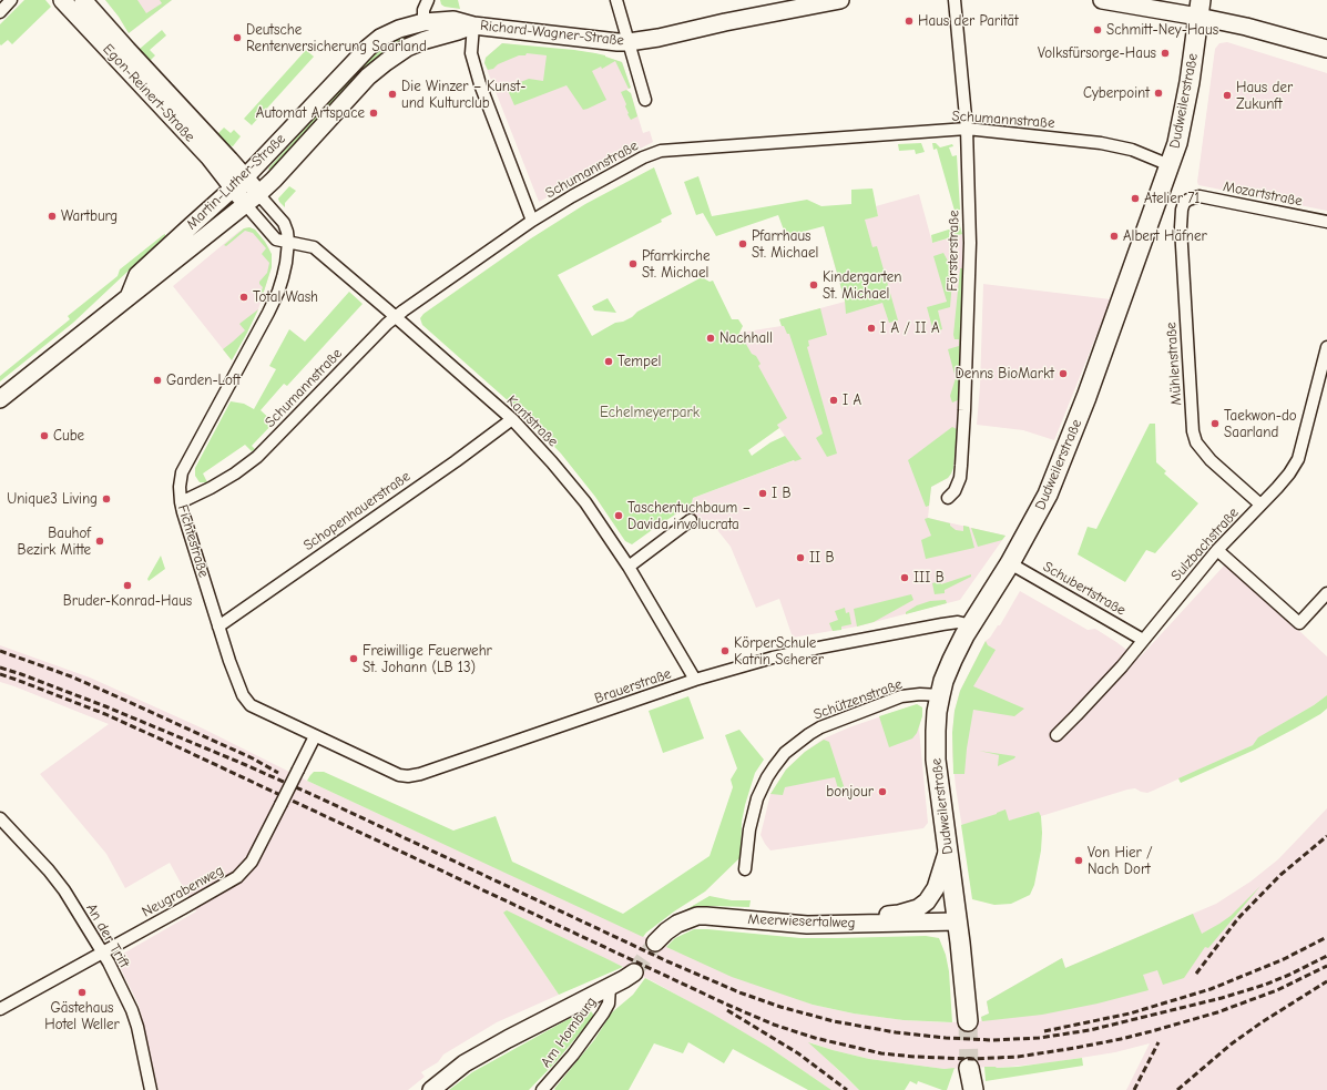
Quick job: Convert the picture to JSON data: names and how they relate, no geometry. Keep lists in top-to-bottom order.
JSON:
{
  "streets": {
    "main road": [
      "Richard-Wagner-Straße",
      "Egon-Reinert-Straße",
      "Dudweilerstraße",
      "Martin-Luther-Straße",
      "Fichtestraße",
      "Meerwiesertalweg"
    ],
    "street": [
      "Schumannstraße",
      "Mozartstraße",
      "Försterstraße",
      "Mühlenstraße",
      "Kantstraße",
      "Schopenhauerstraße",
      "Sulzbachstraße",
      "Schubertstraße",
      "Brauerstraße",
      "Schützenstraße",
      "Neugrabenweg",
      "An der Trift",
      "Am Homburg"
    ]
  },
  "crossings": [
    ["Richard-Wagner-Straße", "Martin-Luther-Straße"],
    ["Egon-Reinert-Straße", "Martin-Luther-Straße"],
    ["Egon-Reinert-Straße", "Fichtestraße"],
    ["Dudweilerstraße", "Schumannstraße"],
    ["Dudweilerstraße", "Schubertstraße"],
    ["Dudweilerstraße", "Brauerstraße"],
    ["Dudweilerstraße", "Schützenstraße"],
    ["Dudweilerstraße", "Meerwiesertalweg"],
    ["Schumannstraße", "Försterstraße"],
    ["Schumannstraße", "Kantstraße"],
    ["Schumannstraße", "Fichtestraße"],
    ["Martin-Luther-Straße", "Fichtestraße"],
    ["Mozartstraße", "Mühlenstraße"],
    ["Mühlenstraße", "Sulzbachstraße"],
    ["Kantstraße", "Schopenhauerstraße"],
    ["Kantstraße", "Fichtestraße"],
    ["Kantstraße", "Brauerstraße"],
    ["Schopenhauerstraße", "Fichtestraße"],
    ["Fichtestraße", "Brauerstraße"],
    ["Fichtestraße", "Neugrabenweg"],
    ["Sulzbachstraße", "Schubertstraße"],
    ["Brauerstraße", "Neugrabenweg"],
    ["Neugrabenweg", "An der Trift"]
  ],
  "parks": ["Echelmeyerpark"],
  "places": [
    "Haus der Parität",
    "Schmitt-Ney-Haus",
    "Deutsche Rentenversicherung Saarland",
    "Volksfürsorge-Haus",
    "Cyberpoint",
    "Die Winzer – Kunst- und Kulturclub",
    "Haus der Zukunft",
    "Automat Artspace",
    "Atelier 71",
    "Wartburg",
    "Albert Häfner",
    "Pfarrhaus St. Michael",
    "Pfarrkirche St. Michael",
    "Kindergarten St. Michael",
    "Total Wash",
    "I A / II A",
    "Nachhall",
    "Tempel",
    "Denns BioMarkt",
    "Garden-Loft",
    "I A",
    "Taekwon-do Saarland",
    "Cube",
    "I B",
    "Unique3 Living",
    "Taschentuchbaum – Davida involucrata",
    "Bauhof Bezirk Mitte",
    "II B",
    "III B",
    "Bruder-Konrad-Haus",
    "KörperSchule Katrin Scherer",
    "Freiwillige Feuerwehr St. Johann (LB 13)",
    "bonjour",
    "Von Hier / Nach Dort",
    "Gästehaus Hotel Weller"
  ]
}
